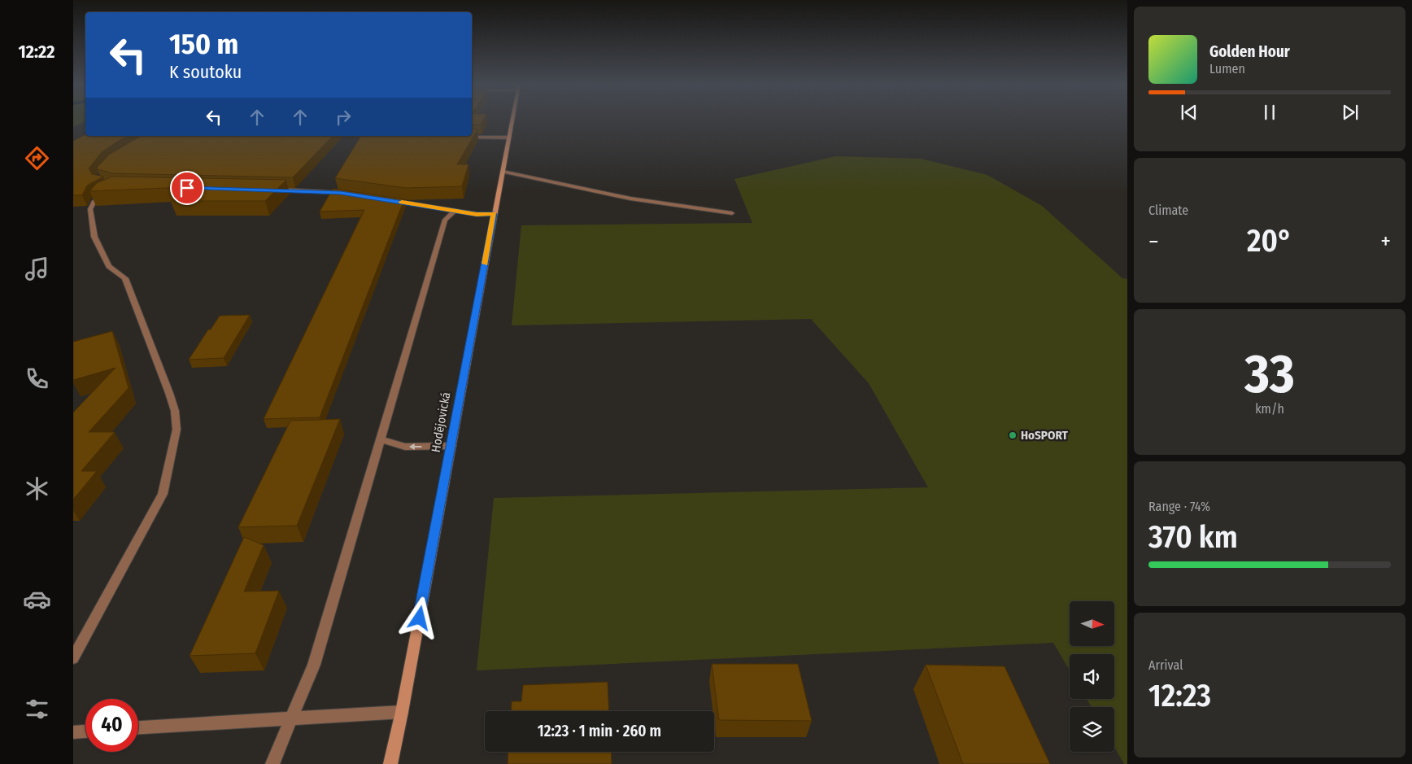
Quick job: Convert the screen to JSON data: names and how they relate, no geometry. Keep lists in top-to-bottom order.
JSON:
{
  "streets": {
    "street": ["Hodějovická"]
  },
  "places": ["HoSPORT"],
  "north": "right",
  "page": {
    "tabs": "12:22",
    "turn": ["150 m", "K soutoku"],
    "song": ["Golden Hour", "Lumen"],
    "tile": [
      "Climate",
      ["33", "km/h"],
      ["Range · 74%", "370 km"],
      ["Arrival", "12:23"]
    ],
    "heat": ["−", "20°", "+"],
    "limit": "40",
    "trip": "12:23 · 1 min · 260 m"
  }
}
